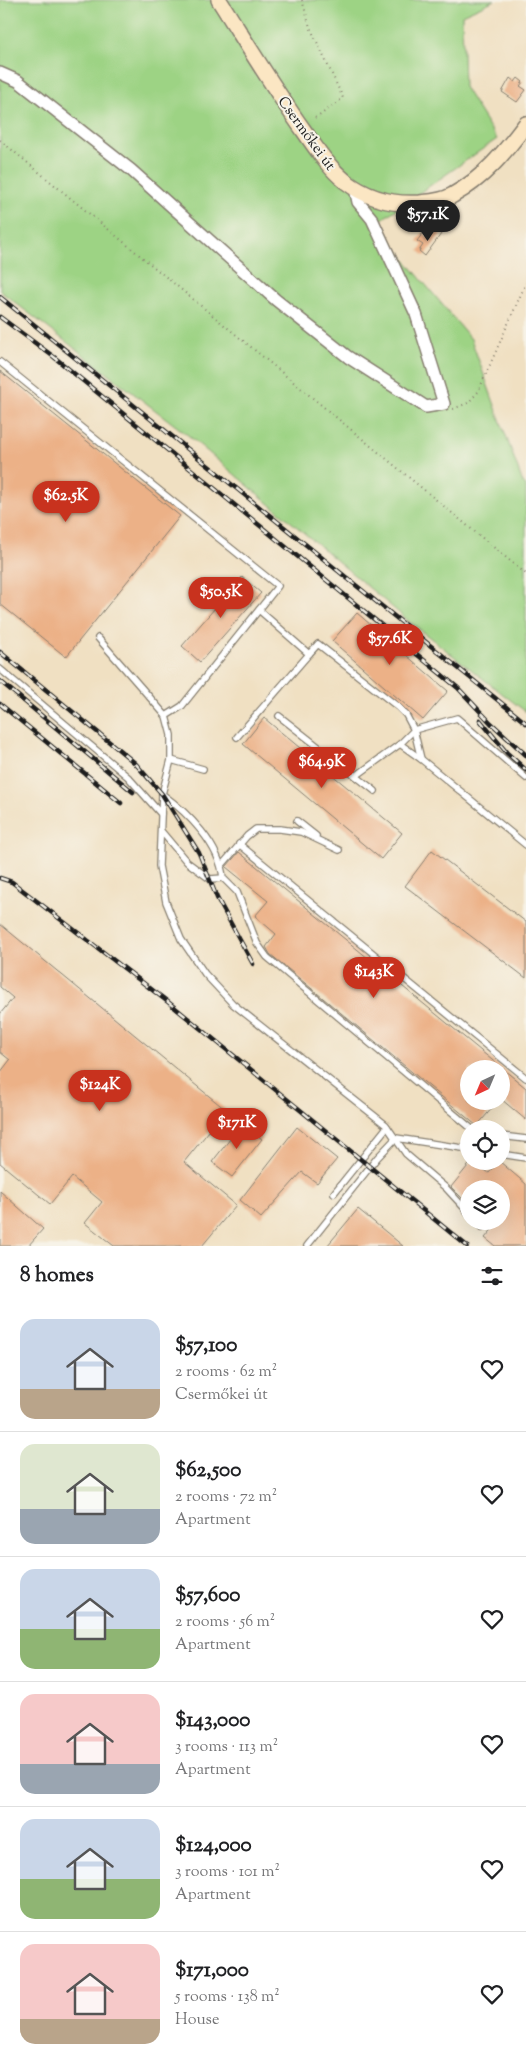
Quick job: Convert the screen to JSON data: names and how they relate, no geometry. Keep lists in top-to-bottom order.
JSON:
{
  "streets": {
    "main road": ["Csermőkei út"]
  },
  "north": "bottom left",
  "page": {
    "price": [
      "$57.1K",
      "$62.5K",
      "$50.5K",
      "$57.6K",
      "$64.9K",
      "$143K",
      "$124K",
      "$171K"
    ],
    "heading": "8 homes",
    "list": [
      {
        "name": "$57,100",
        "note": "2 rooms · 62 m² · Csermőkei út"
      },
      {
        "name": "$62,500",
        "note": "2 rooms · 72 m² · Apartment"
      },
      {
        "name": "$57,600",
        "note": "2 rooms · 56 m² · Apartment"
      },
      {
        "name": "$143,000",
        "note": "3 rooms · 113 m² · Apartment"
      },
      {
        "name": "$124,000",
        "note": "3 rooms · 101 m² · Apartment"
      },
      {
        "name": "$171,000",
        "note": "5 rooms · 138 m² · House"
      }
    ]
  }
}
